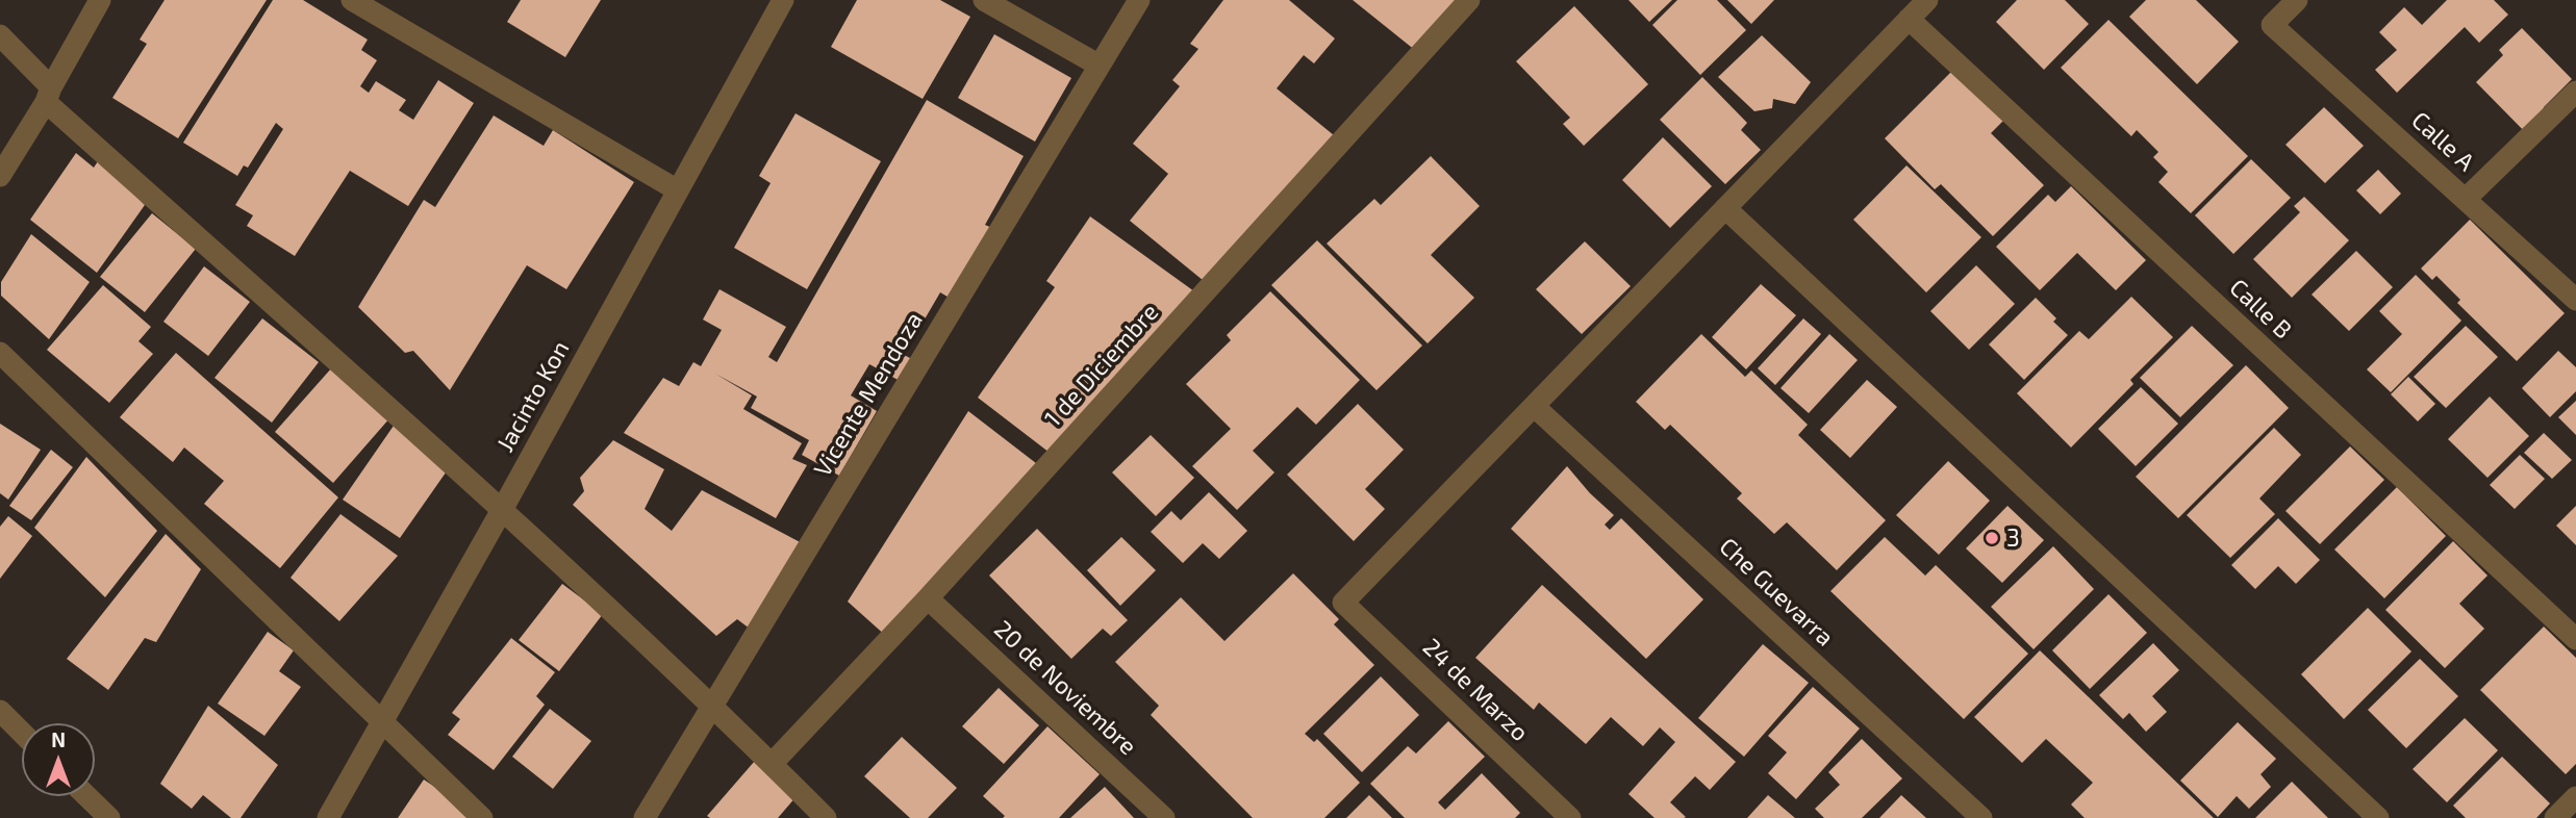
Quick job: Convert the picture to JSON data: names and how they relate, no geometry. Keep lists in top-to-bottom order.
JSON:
{
  "streets": {
    "street": [
      "Calle A",
      "Calle B",
      "1 de Diciembre",
      "Vicente Mendoza",
      "Jacinto Kon",
      "Che Guevarra",
      "20 de Noviembre",
      "24 de Marzo"
    ]
  },
  "crossings": [
    ["1 de Diciembre", "20 de Noviembre"],
    ["Che Guevarra", "24 de Marzo"]
  ],
  "places": ["3"],
  "north": "top"
}
